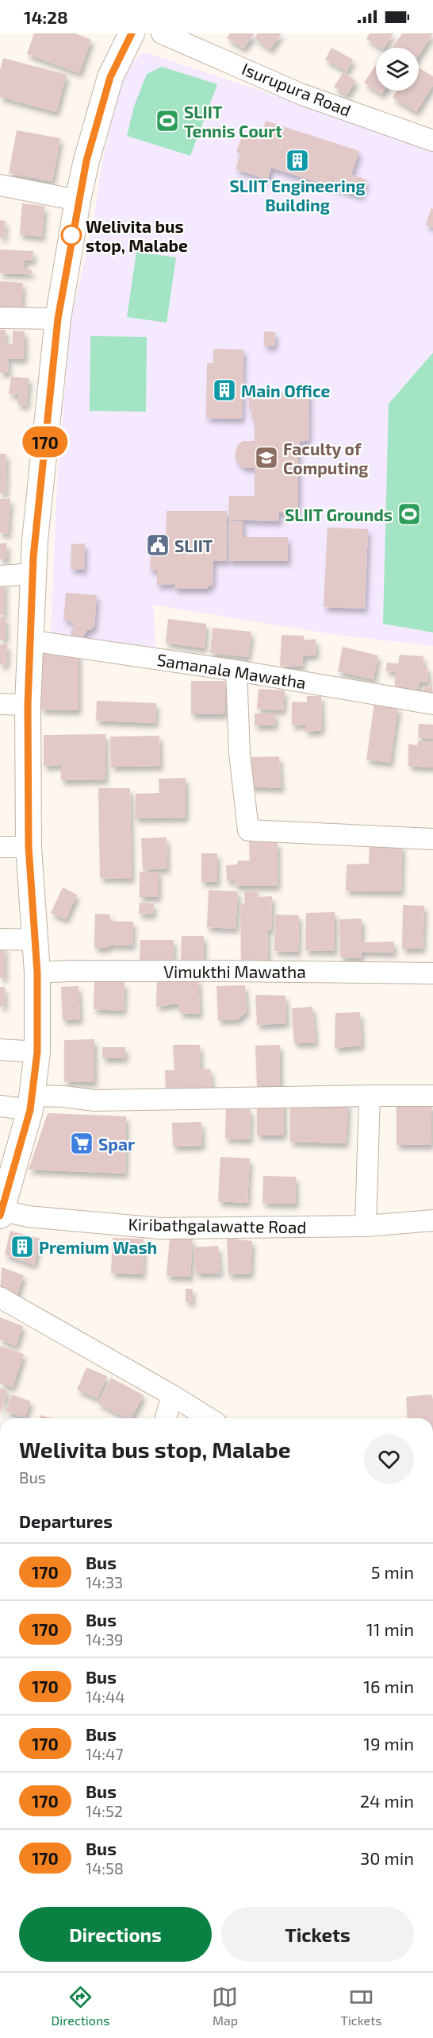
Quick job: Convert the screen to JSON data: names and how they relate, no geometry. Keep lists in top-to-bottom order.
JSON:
{
  "streets": {
    "street": [
      "Isurupura Road",
      "Samanala Mawatha",
      "Vimukthi Mawatha",
      "Kiribathgalawatte Road"
    ]
  },
  "places": {
    "sports": ["SLIIT Tennis Court", "SLIIT Grounds"],
    "building": ["SLIIT Engineering Building", "Main Office", "Premium Wash"],
    "other": ["Welivita bus stop, Malabe"],
    "school or university": ["Faculty of Computing"],
    "public building": ["SLIIT"],
    "supermarket": ["Spar"]
  },
  "lines": ["bus line 170"],
  "page": {
    "status": "14:28",
    "on_map": "170",
    "heading": [
      ["Welivita bus stop, Malabe", "Bus"],
      "Departures"
    ],
    "list": [
      {
        "mark": "170",
        "name": "Bus",
        "note": "14:33",
        "value": "5 min"
      },
      {
        "mark": "170",
        "name": "Bus",
        "note": "14:39",
        "value": "11 min"
      },
      {
        "mark": "170",
        "name": "Bus",
        "note": "14:44",
        "value": "16 min"
      },
      {
        "mark": "170",
        "name": "Bus",
        "note": "14:47",
        "value": "19 min"
      },
      {
        "mark": "170",
        "name": "Bus",
        "note": "14:52",
        "value": "24 min"
      },
      {
        "mark": "170",
        "name": "Bus",
        "note": "14:58",
        "value": "30 min"
      }
    ],
    "buttons": ["Directions", "Tickets"],
    "tabs": ["Directions", "Map", "Tickets"]
  }
}
